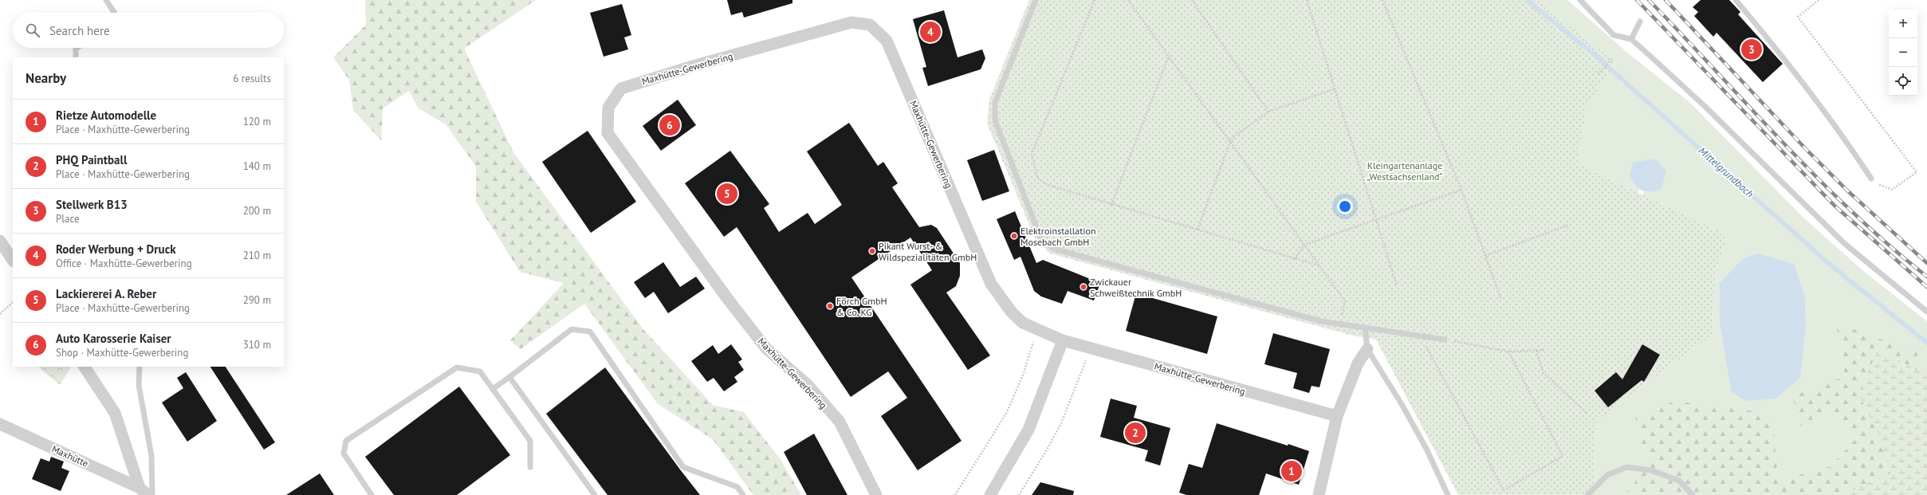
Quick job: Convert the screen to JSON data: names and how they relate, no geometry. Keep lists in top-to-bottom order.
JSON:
{
  "streets": {
    "street": ["Maxhütte-Gewerbering", "Maxhütte"]
  },
  "water": ["Mittelgrundbach"],
  "parks": ["Kleingartenanlage „Westsachsenland“"],
  "places": [
    "Elektroinstallation Mosebach GmbH",
    "Pikant Wurst- & Wildspezialitäten GmbH",
    "Zwickauer Schweißtechnik GmbH",
    "Förch GmbH & Co. KG"
  ],
  "page": {
    "map_buttons": ["+", "−"],
    "search": "Search here",
    "pins": [
      "4",
      "3",
      "6",
      "5",
      "2",
      "1"
    ],
    "heading": ["Nearby", "6 results"],
    "list": [
      {
        "mark": "1",
        "name": "Rietze Automodelle",
        "note": "Place · Maxhütte-Gewerbering",
        "value": "120 m"
      },
      {
        "mark": "2",
        "name": "PHQ Paintball",
        "note": "Place · Maxhütte-Gewerbering",
        "value": "140 m"
      },
      {
        "mark": "3",
        "name": "Stellwerk B13",
        "note": "Place",
        "value": "200 m"
      },
      {
        "mark": "4",
        "name": "Roder Werbung + Druck",
        "note": "Office · Maxhütte-Gewerbering",
        "value": "210 m"
      },
      {
        "mark": "5",
        "name": "Lackiererei A. Reber",
        "note": "Place · Maxhütte-Gewerbering",
        "value": "290 m"
      },
      {
        "mark": "6",
        "name": "Auto Karosserie Kaiser",
        "note": "Shop · Maxhütte-Gewerbering",
        "value": "310 m"
      }
    ]
  }
}
